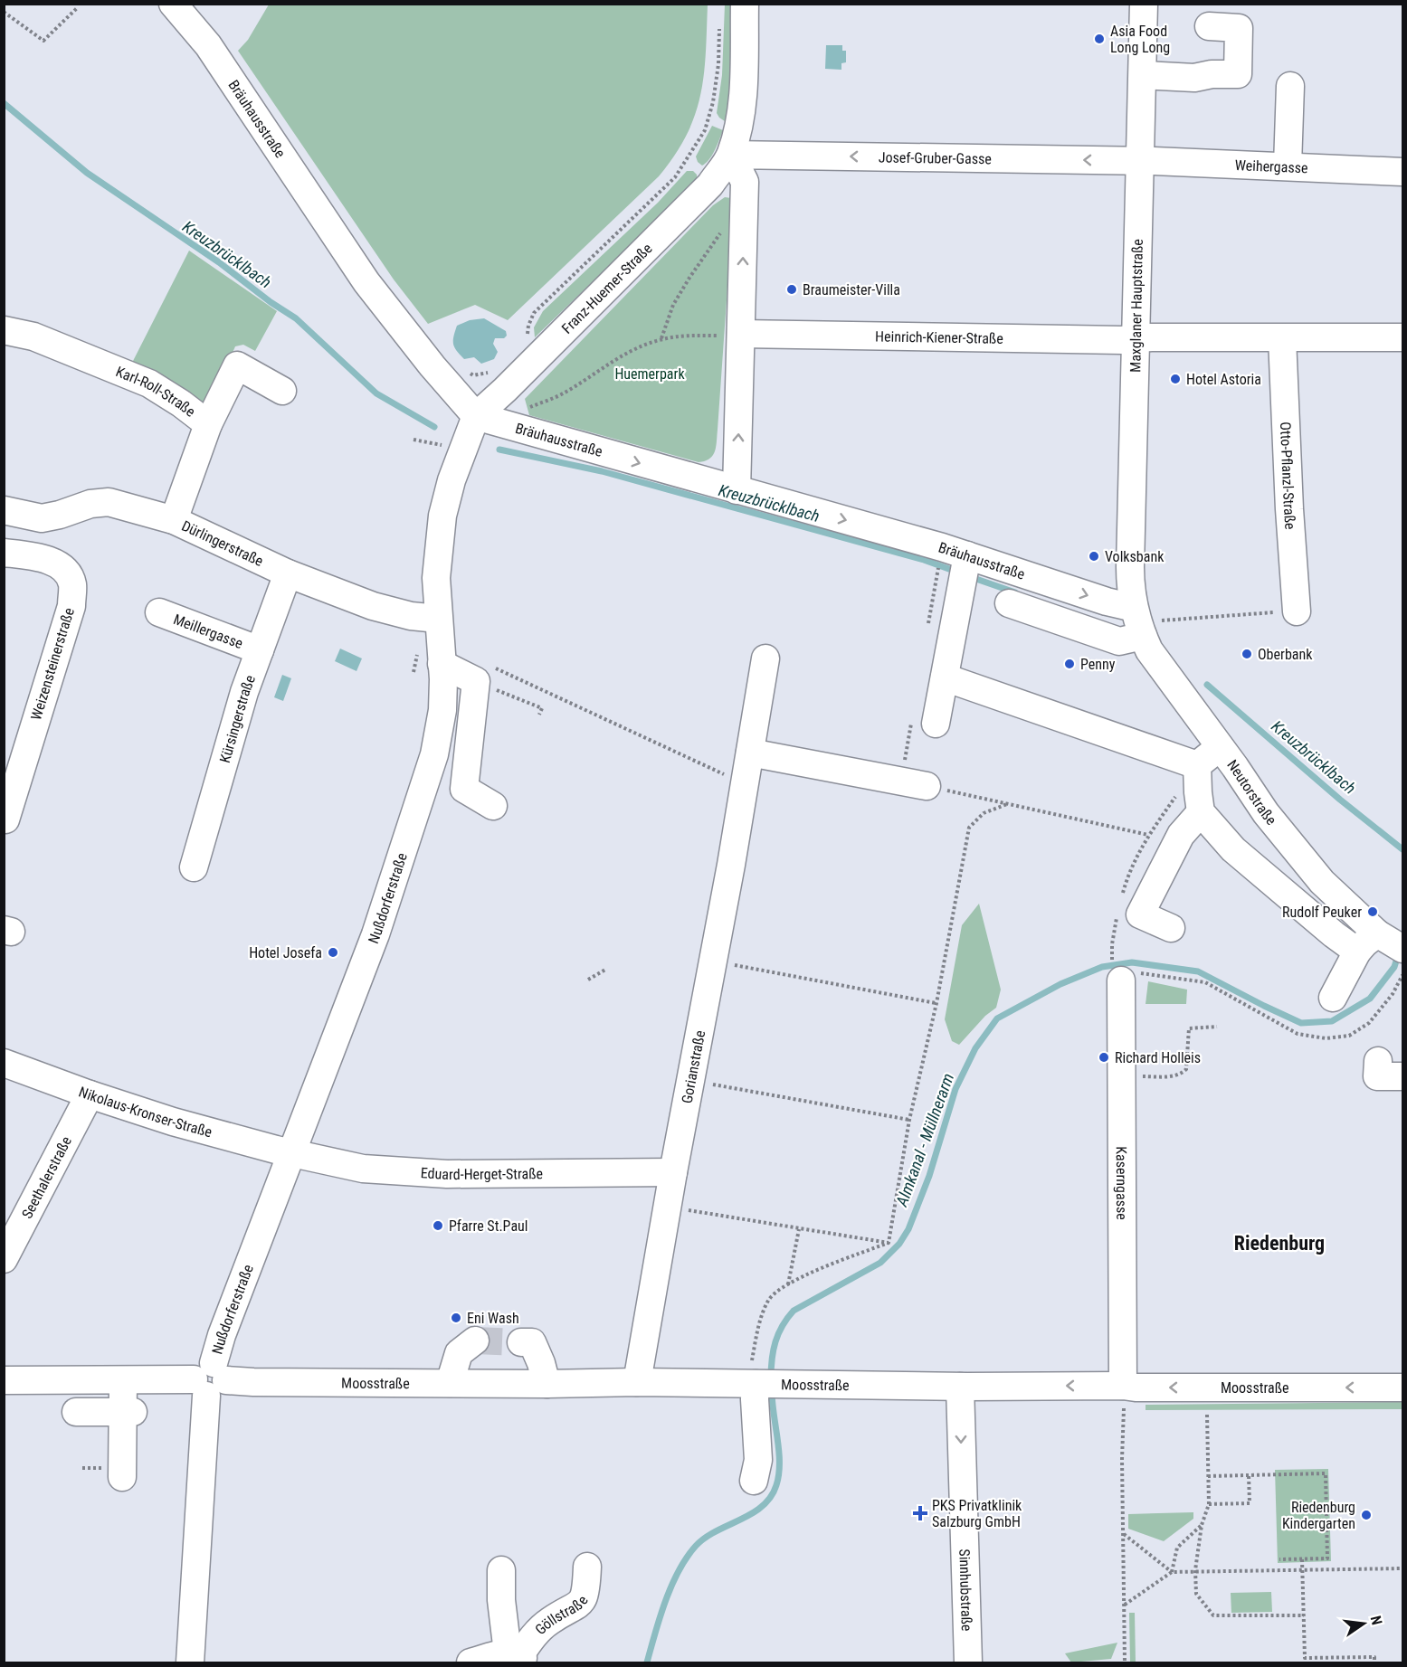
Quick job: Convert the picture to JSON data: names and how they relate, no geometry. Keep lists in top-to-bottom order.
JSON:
{
  "streets": {
    "street": [
      "Bräuhausstraße",
      "Josef-Gruber-Gasse",
      "Weihergasse",
      "Franz-Huemer-Straße",
      "Maxglaner Hauptstraße",
      "Heinrich-Kiener-Straße",
      "Karl-Roll-Straße",
      "Otto-Pflanzl-Straße",
      "Dürlingerstraße",
      "Meillergasse",
      "Weizensteinerstraße",
      "Kürsingerstraße",
      "Neutorstraße",
      "Nußdorferstraße",
      "Gorianstraße",
      "Nikolaus-Kronser-Straße",
      "Eduard-Herget-Straße",
      "Seethalerstraße",
      "Kaserngasse",
      "Moosstraße",
      "Sinnhubstraße",
      "Göllstraße"
    ]
  },
  "crossings": [
    ["Bräuhausstraße", "Franz-Huemer-Straße"],
    ["Bräuhausstraße", "Maxglaner Hauptstraße"],
    ["Bräuhausstraße", "Neutorstraße"],
    ["Bräuhausstraße", "Nußdorferstraße"],
    ["Josef-Gruber-Gasse", "Weihergasse"],
    ["Josef-Gruber-Gasse", "Franz-Huemer-Straße"],
    ["Josef-Gruber-Gasse", "Maxglaner Hauptstraße"],
    ["Weihergasse", "Maxglaner Hauptstraße"],
    ["Franz-Huemer-Straße", "Nußdorferstraße"],
    ["Maxglaner Hauptstraße", "Heinrich-Kiener-Straße"],
    ["Maxglaner Hauptstraße", "Neutorstraße"],
    ["Karl-Roll-Straße", "Dürlingerstraße"],
    ["Dürlingerstraße", "Kürsingerstraße"],
    ["Dürlingerstraße", "Nußdorferstraße"],
    ["Meillergasse", "Kürsingerstraße"],
    ["Nußdorferstraße", "Nikolaus-Kronser-Straße"],
    ["Nußdorferstraße", "Eduard-Herget-Straße"],
    ["Nußdorferstraße", "Moosstraße"],
    ["Gorianstraße", "Eduard-Herget-Straße"],
    ["Gorianstraße", "Moosstraße"],
    ["Nikolaus-Kronser-Straße", "Eduard-Herget-Straße"],
    ["Nikolaus-Kronser-Straße", "Seethalerstraße"],
    ["Kaserngasse", "Moosstraße"],
    ["Moosstraße", "Sinnhubstraße"]
  ],
  "one_way": ["Josef-Gruber-Gasse"],
  "districts": ["Riedenburg"],
  "water": ["Kreuzbrücklbach", "Almkanal - Müllnerarm"],
  "parks": ["Huemerpark"],
  "places": {
    "other": [
      "Asia Food Long Long",
      "Braumeister-Villa",
      "Hotel Astoria",
      "Volksbank",
      "Oberbank",
      "Penny",
      "Rudolf Peuker",
      "Hotel Josefa",
      "Richard Holleis",
      "Pfarre St.Paul",
      "Eni Wash",
      "Riedenburg Kindergarten"
    ],
    "health": ["PKS Privatklinik Salzburg GmbH"]
  },
  "north": "right"
}
